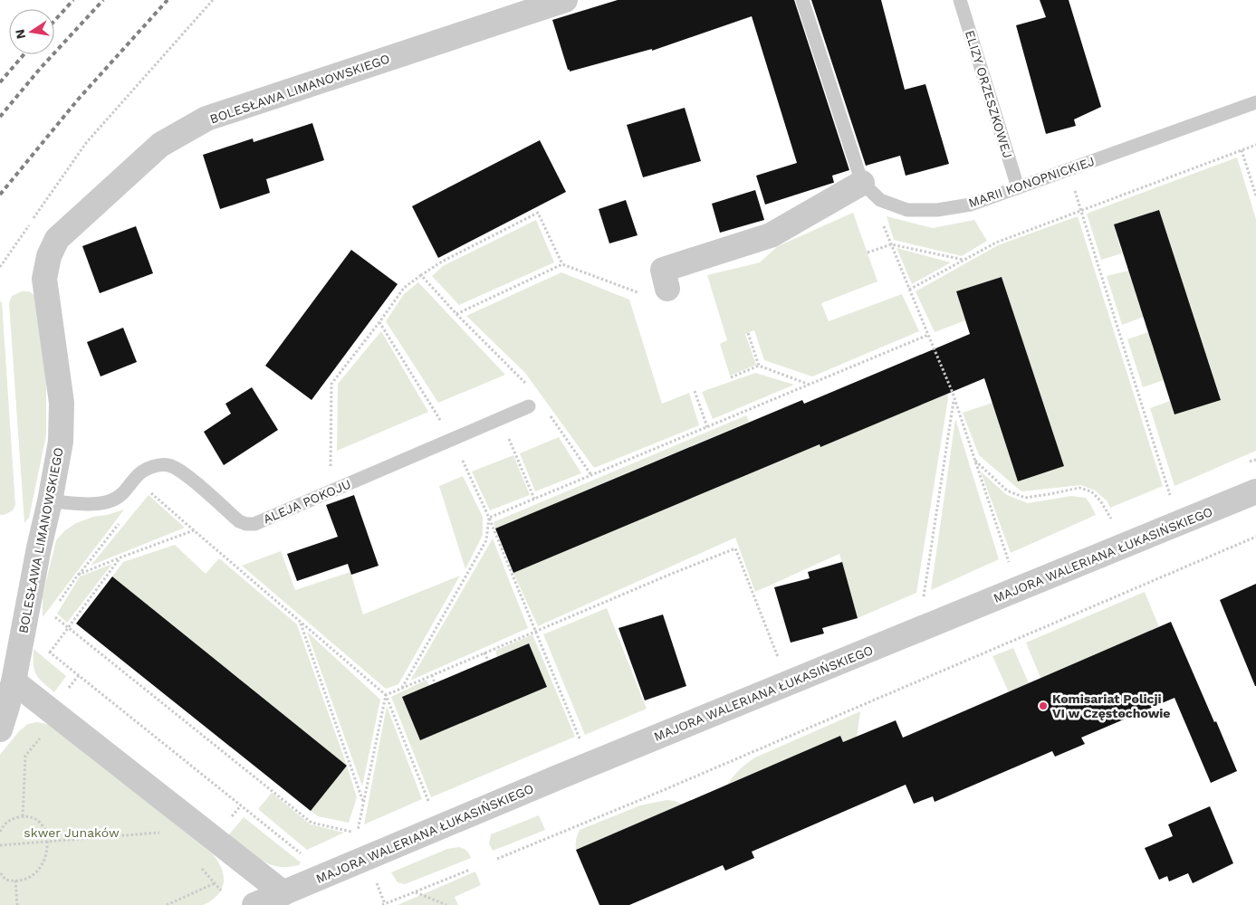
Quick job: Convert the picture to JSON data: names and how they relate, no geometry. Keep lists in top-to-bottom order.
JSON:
{
  "streets": {
    "street": ["BOLESŁAWA LIMANOWSKIEGO", "MAJORA WALERIANA ŁUKASIŃSKIEGO"],
    "lane": ["ELIZY ORZESZKOWEJ", "MARII KONOPNICKIEJ", "ALEJA POKOJU"]
  },
  "crossings": [
    ["BOLESŁAWA LIMANOWSKIEGO", "ALEJA POKOJU"],
    ["ELIZY ORZESZKOWEJ", "MARII KONOPNICKIEJ"]
  ],
  "parks": ["skwer Junaków"],
  "places": ["Komisariat Policji VI w Częstochowie"],
  "north": "left"
}
